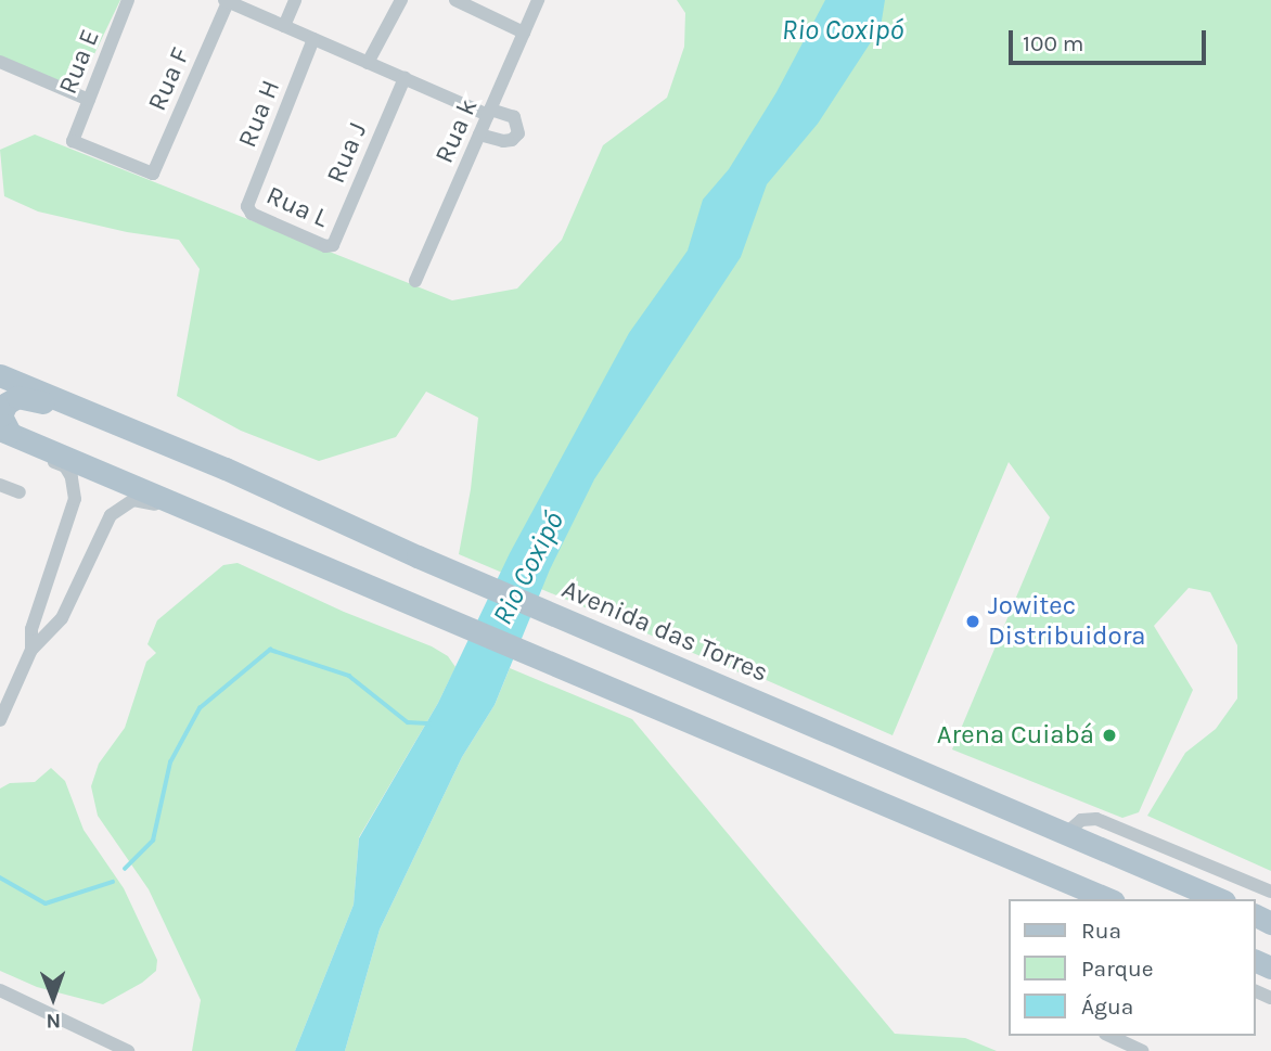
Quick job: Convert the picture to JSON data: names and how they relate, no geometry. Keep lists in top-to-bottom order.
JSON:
{
  "streets": {
    "main road": ["Avenida das Torres"],
    "street": [
      "Rua E",
      "Rua F",
      "Rua H",
      "Rua k",
      "Rua J",
      "Rua L"
    ]
  },
  "crossings": [
    ["Rua E", "Rua F"],
    ["Rua H", "Rua L"],
    ["Rua J", "Rua L"]
  ],
  "water": ["Rio Coxipó"],
  "places": ["Jowitec Distribuidora", "Arena Cuiabá"],
  "legend": ["Rua", "Parque", "Água"],
  "scale_bar": "100 m",
  "north": "bottom"
}
